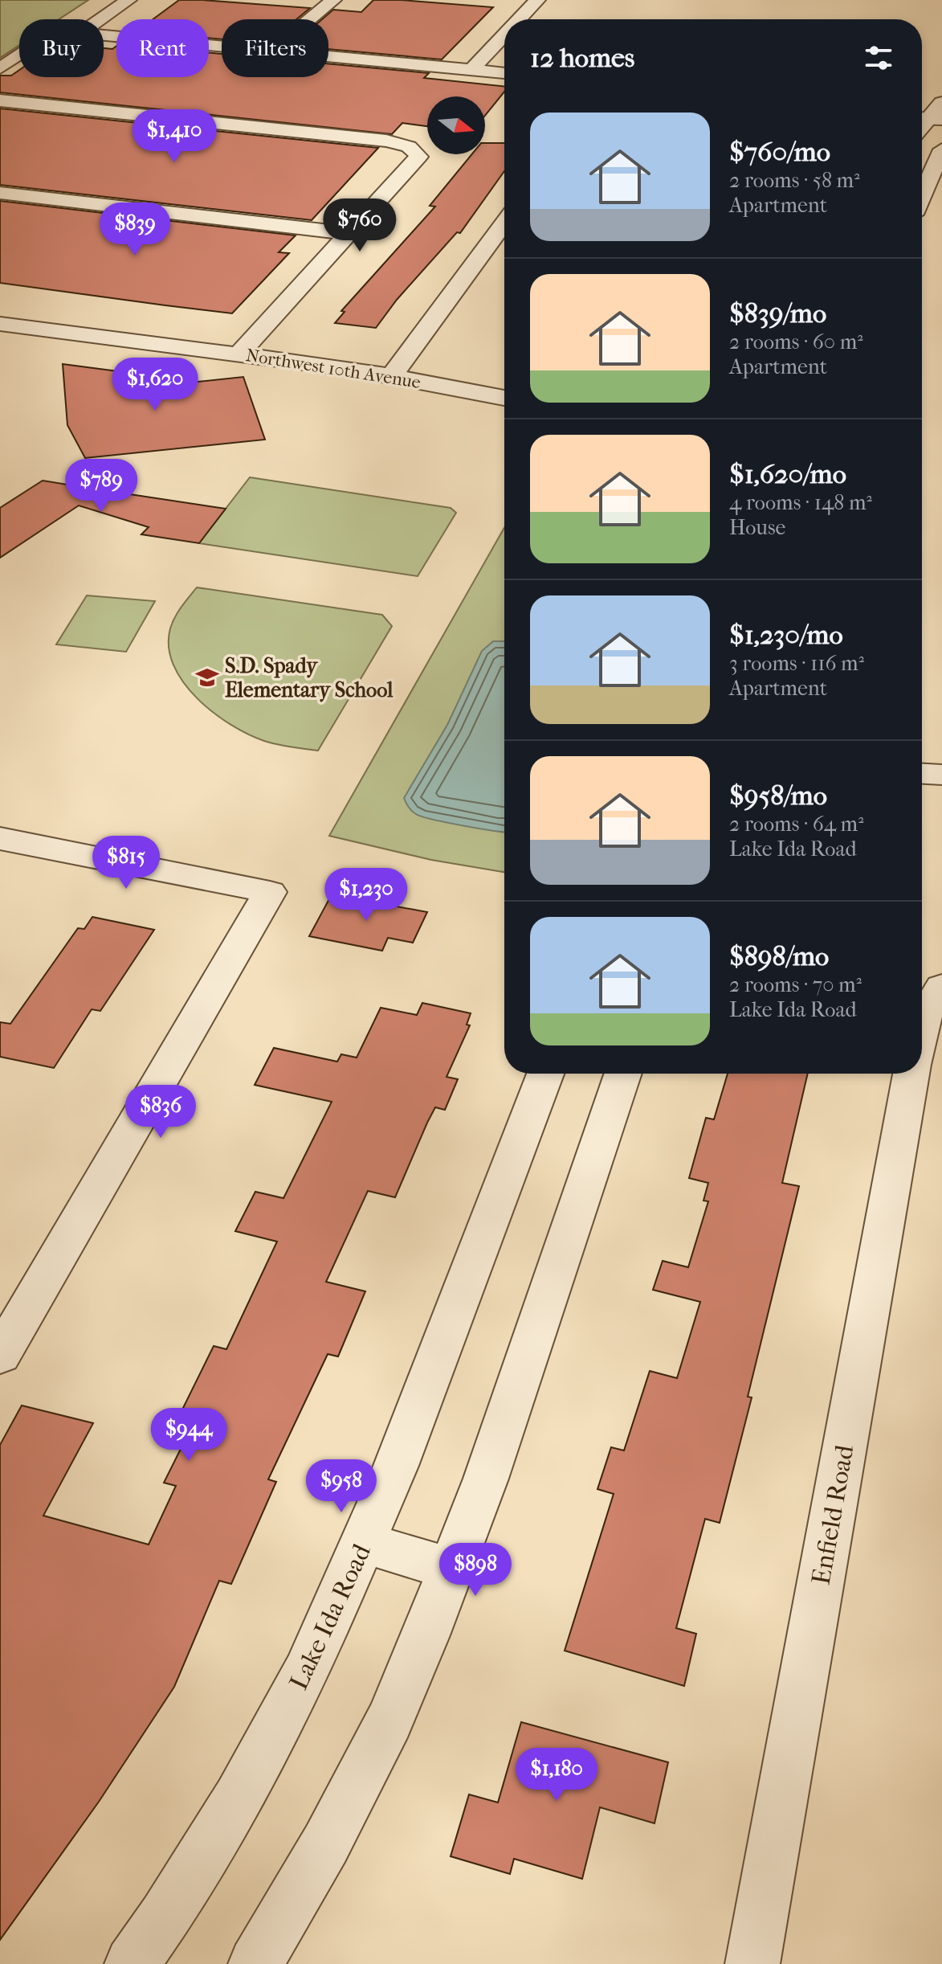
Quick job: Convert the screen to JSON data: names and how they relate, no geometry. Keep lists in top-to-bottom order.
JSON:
{
  "streets": {
    "street": ["Northwest 10th Avenue", "Enfield Road", "Lake Ida Road"]
  },
  "places": {
    "school or university": ["S.D. Spady Elementary School"]
  },
  "north": "right",
  "page": {
    "chip": ["Buy", "Rent", "Filters"],
    "heading": "12 homes",
    "list": [
      {
        "name": "$760/mo",
        "note": "2 rooms · 58 m² · Apartment"
      },
      {
        "name": "$839/mo",
        "note": "2 rooms · 60 m² · Apartment"
      },
      {
        "name": "$1,620/mo",
        "note": "4 rooms · 148 m² · House"
      },
      {
        "name": "$1,230/mo",
        "note": "3 rooms · 116 m² · Apartment"
      },
      {
        "name": "$958/mo",
        "note": "2 rooms · 64 m² · Lake Ida Road"
      },
      {
        "name": "$898/mo",
        "note": "2 rooms · 70 m² · Lake Ida Road"
      }
    ],
    "price": [
      "$1,410",
      "$760",
      "$839",
      "$1,620",
      "$789",
      "$815",
      "$1,230",
      "$836",
      "$944",
      "$958",
      "$898",
      "$1,180"
    ]
  }
}
